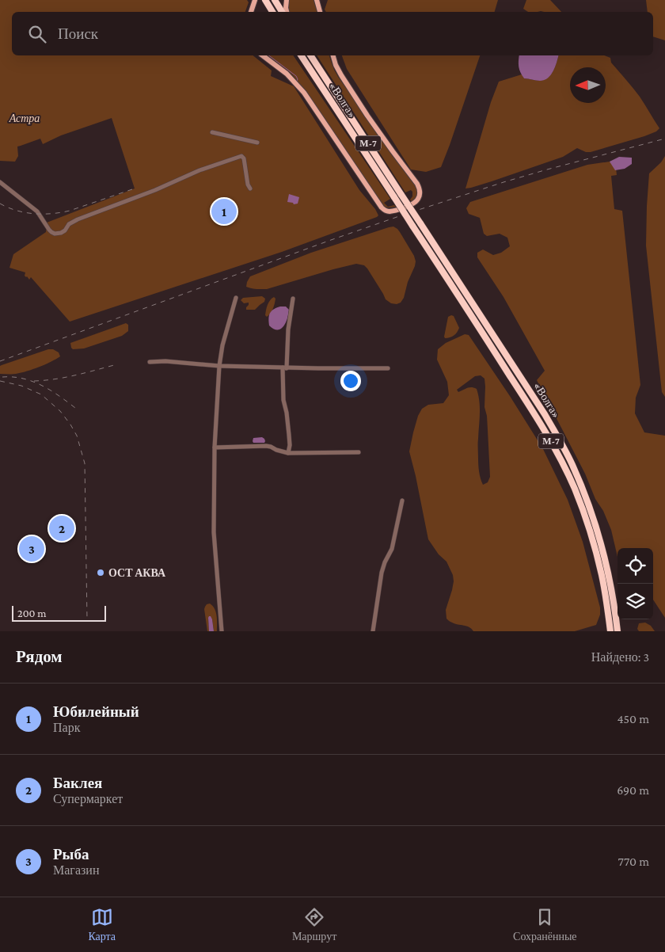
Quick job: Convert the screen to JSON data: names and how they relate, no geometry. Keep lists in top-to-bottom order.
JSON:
{
  "streets": {
    "highway": ["«Волга»", "М-7"]
  },
  "parks": ["Астра"],
  "places": ["ОСТ АКВА"],
  "scale_bar": "200 m",
  "north": "left",
  "page": {
    "search": "Поиск",
    "pins": ["1", "2", "3"],
    "scale": "200 m",
    "heading": ["Рядом", "Найдено: 3"],
    "list": [
      {
        "mark": "1",
        "name": "Юбилейный",
        "note": "Парк",
        "value": "450 m"
      },
      {
        "mark": "2",
        "name": "Баклея",
        "note": "Супермаркет",
        "value": "690 m"
      },
      {
        "mark": "3",
        "name": "Рыба",
        "note": "Магазин",
        "value": "770 m"
      }
    ],
    "nav": ["Карта", "Маршрут", "Сохранённые"]
  }
}
